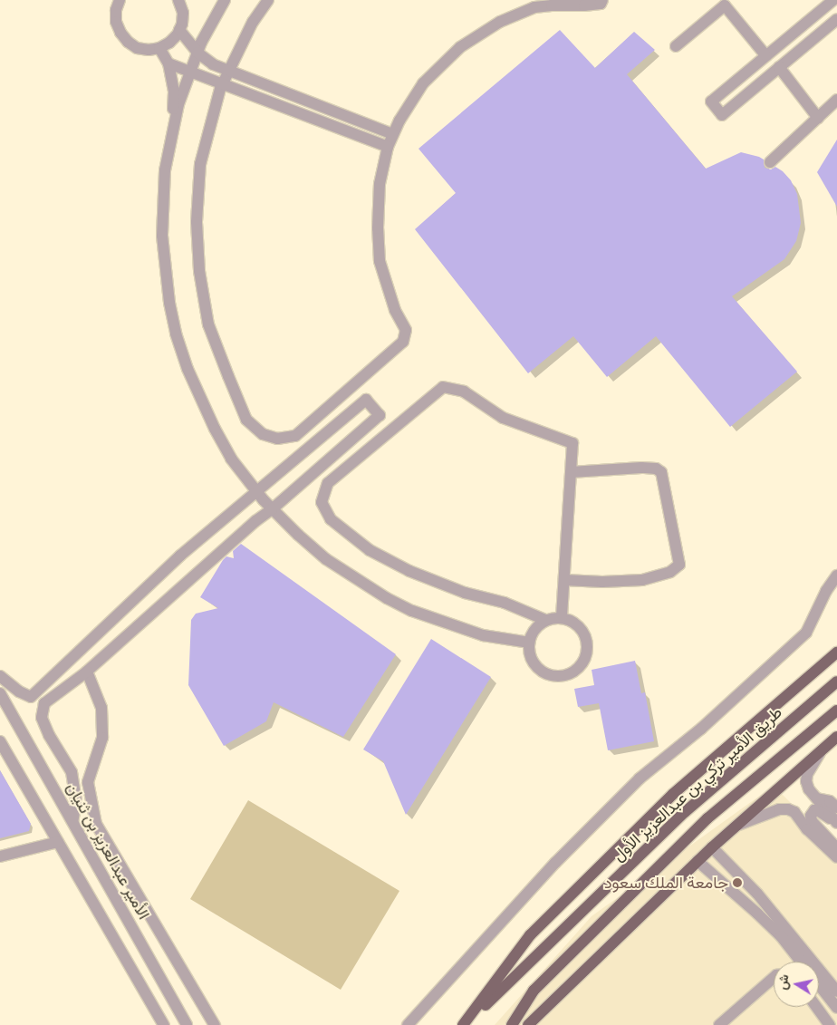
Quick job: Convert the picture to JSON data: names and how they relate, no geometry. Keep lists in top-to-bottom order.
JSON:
{
  "streets": {
    "main road": ["طريق الأمير تركي بن عبدالعزيز الأول"],
    "street": ["الأمير عبدالعزيز بن ثنيان"]
  },
  "places": ["جامعة الملك سعود"],
  "north": "left"
}
